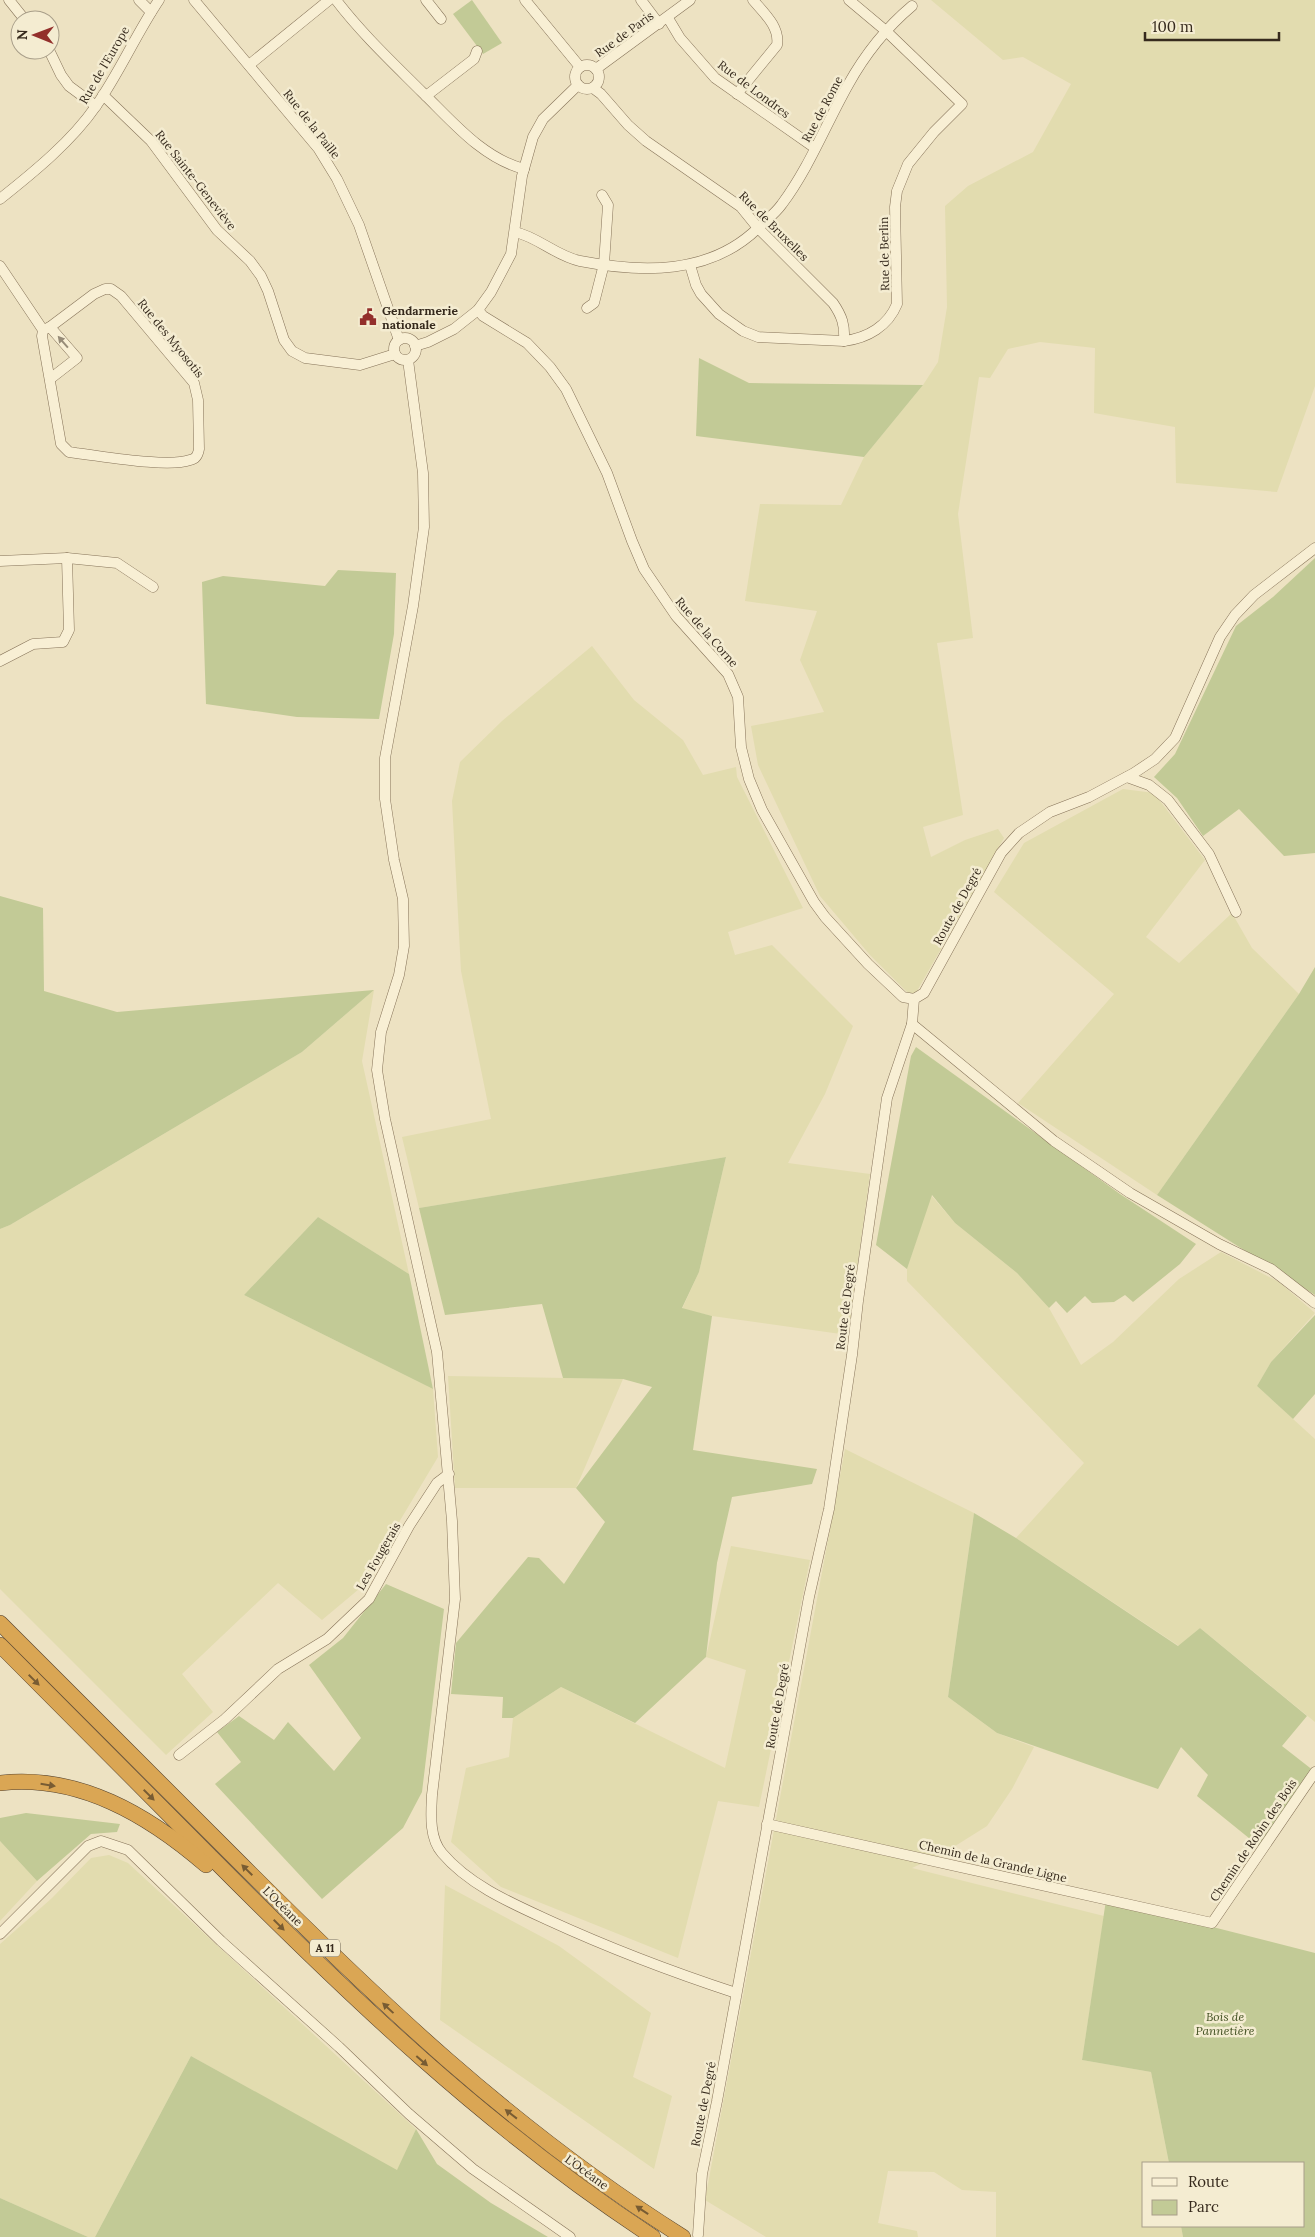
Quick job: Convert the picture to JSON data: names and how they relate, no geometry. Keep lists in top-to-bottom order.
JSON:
{
  "streets": {
    "highway": ["L’Océane", "A 11"],
    "street": [
      "Rue de Paris",
      "Rue de l'Europe",
      "Rue de Londres",
      "Rue de Rome",
      "Rue de la Paille",
      "Rue Sainte-Geneviève",
      "Rue de Bruxelles",
      "Rue de Berlin",
      "Rue des Myosotis",
      "Rue de la Corne",
      "Route de Degré",
      "Les Fougerais",
      "Chemin de Robin des Bois",
      "Chemin de la Grande Ligne"
    ]
  },
  "crossings": [
    ["Rue de Paris", "Rue de Londres"],
    ["Rue de Paris", "Rue de Bruxelles"],
    ["Rue de l'Europe", "Rue Sainte-Geneviève"],
    ["Rue de Londres", "Rue de Rome"],
    ["Rue de Rome", "Rue de Bruxelles"],
    ["Rue de Rome", "Rue de Berlin"],
    ["Rue de la Paille", "Rue Sainte-Geneviève"],
    ["Rue de Bruxelles", "Rue de Berlin"],
    ["Rue de la Corne", "Route de Degré"],
    ["Route de Degré", "Chemin de la Grande Ligne"],
    ["Route de Degré", "L’Océane"],
    ["Chemin de Robin des Bois", "Chemin de la Grande Ligne"]
  ],
  "parks": ["Bois de Pannetière"],
  "places": {
    "public building": ["Gendarmerie nationale"]
  },
  "legend": ["Route", "Parc"],
  "scale_bar": "100 m",
  "north": "left"
}
